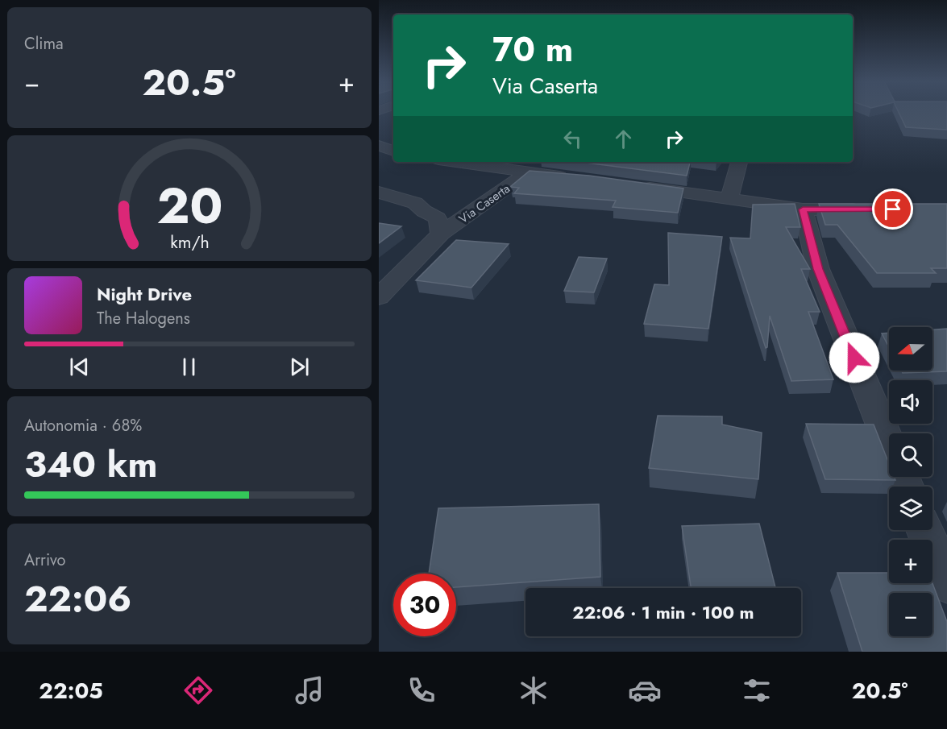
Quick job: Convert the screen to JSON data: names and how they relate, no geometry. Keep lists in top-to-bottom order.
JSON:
{
  "streets": {
    "street": ["Via Caserta"]
  },
  "north": "left",
  "page": {
    "tile": [
      "Clima",
      ["Autonomia · 68%", "340 km"],
      ["Arrivo", "22:06"]
    ],
    "turn": ["70 m", "Via Caserta"],
    "heat": ["−", "20.5°", "+"],
    "song": ["Night Drive", "The Halogens"],
    "map_buttons": ["+", "−"],
    "limit": "30",
    "trip": "22:06 · 1 min · 100 m",
    "tabs": ["22:05", "20.5°"],
    "gauge": ["20", "km/h"]
  }
}
